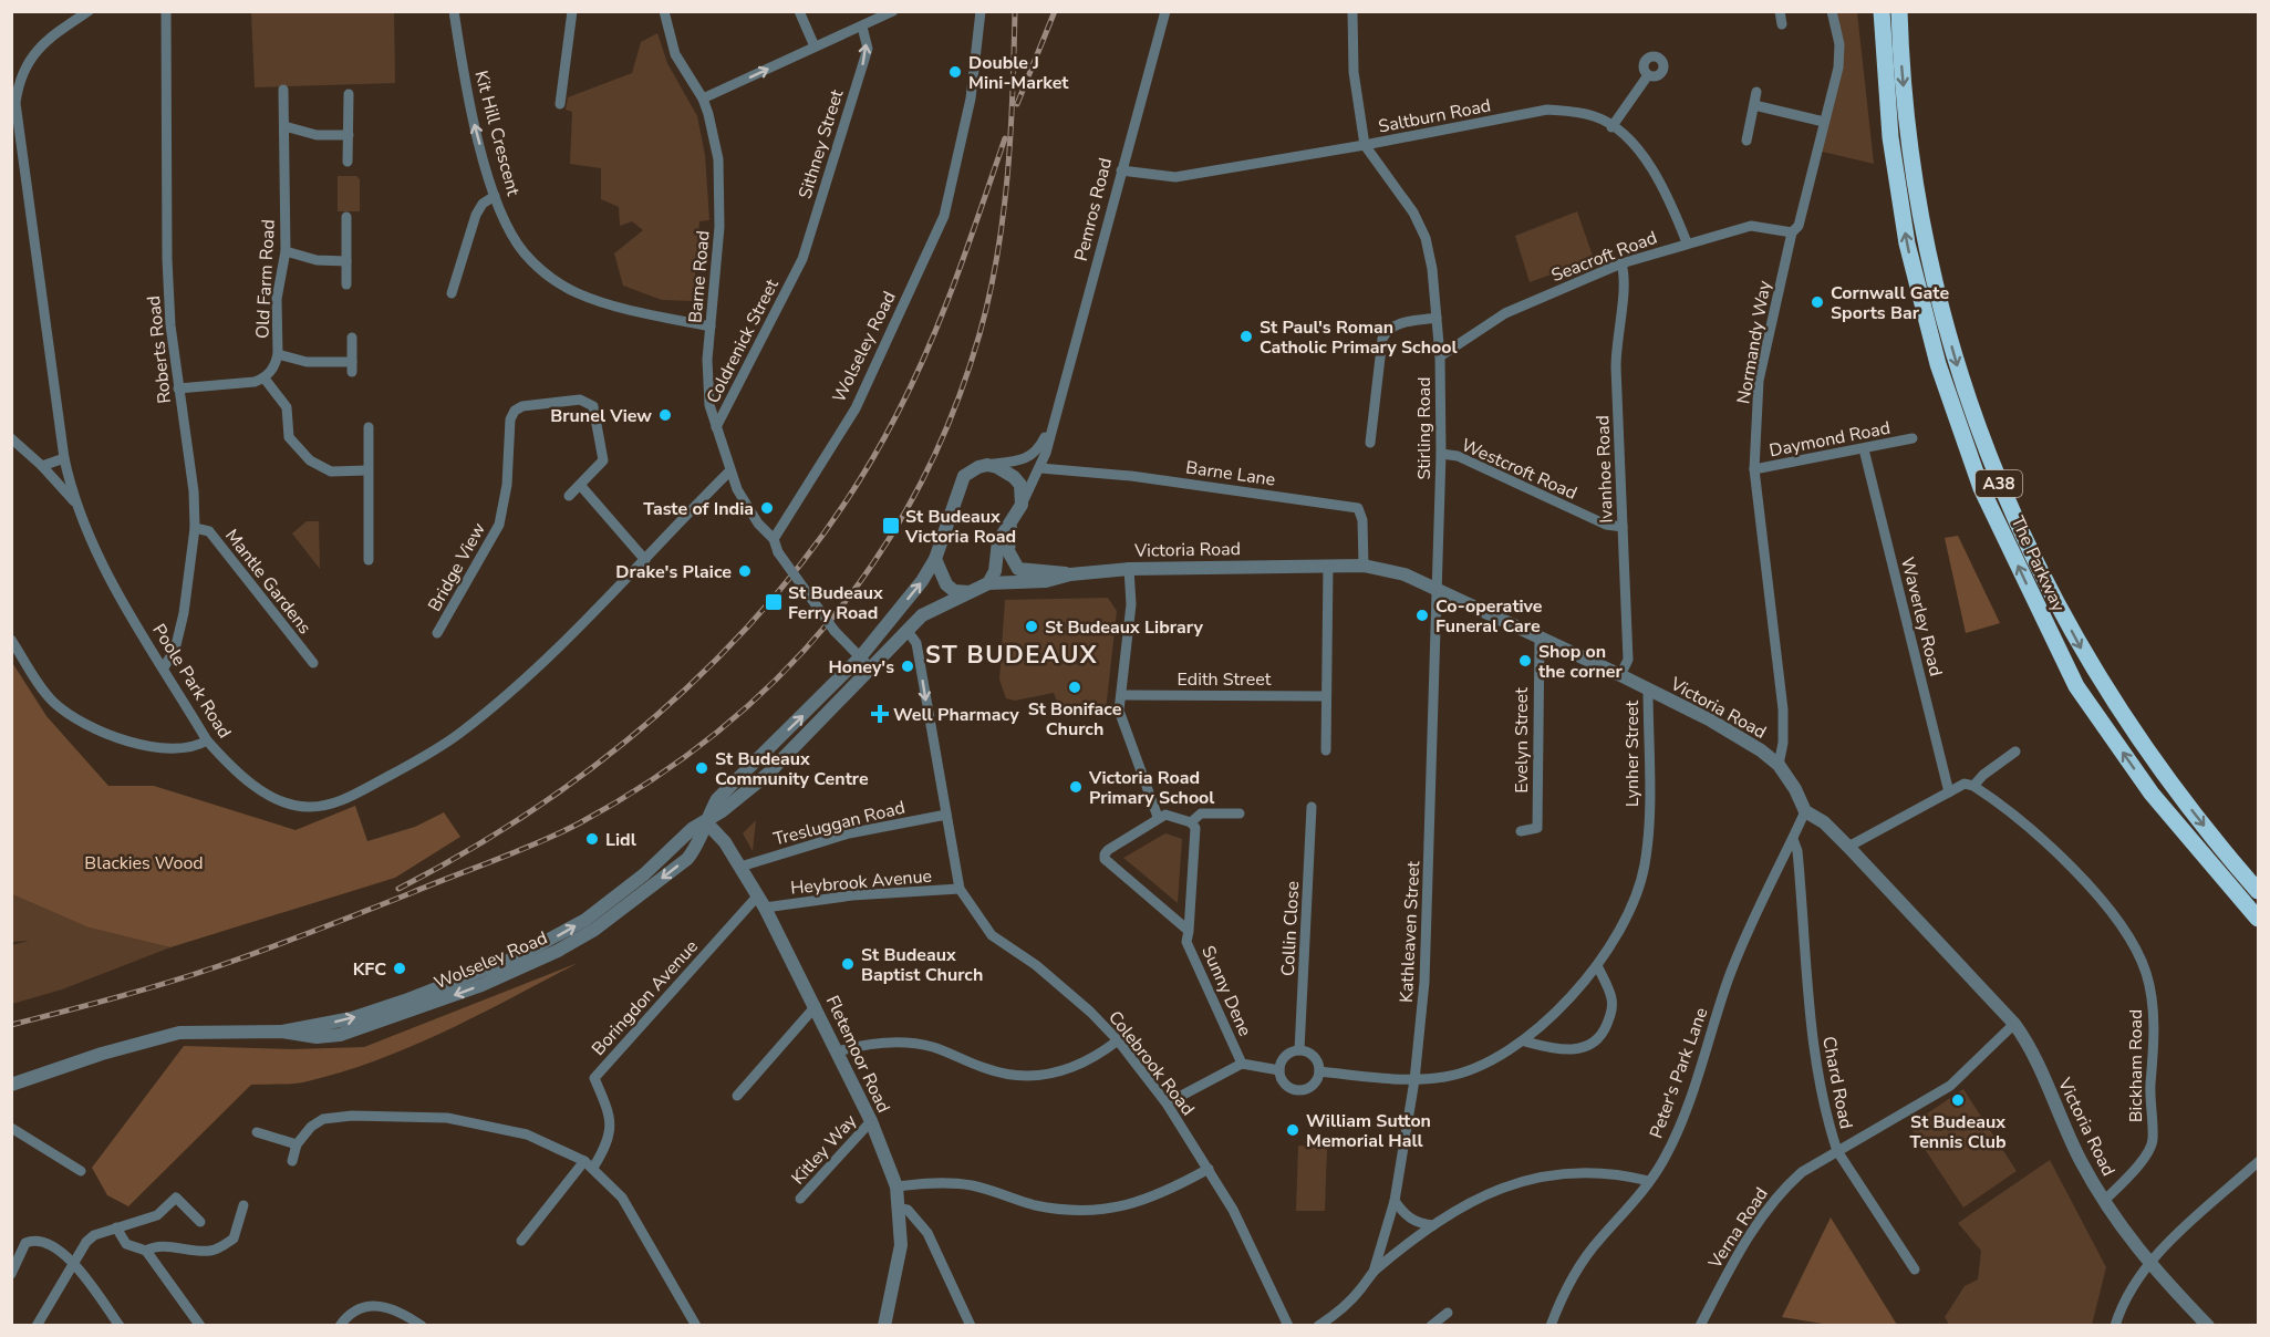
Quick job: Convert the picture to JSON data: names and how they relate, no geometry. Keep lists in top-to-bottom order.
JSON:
{
  "streets": {
    "highway": ["A38", "The Parkway"],
    "street": [
      "Saltburn Road",
      "Kit Hill Crescent",
      "Sithney Street",
      "Pemros Road",
      "Seacroft Road",
      "Barne Road",
      "Old Farm Road",
      "Coldrenick Street",
      "Normandy Way",
      "Wolseley Road",
      "Roberts Road",
      "Stirling Road",
      "Daymond Road",
      "Westcroft Road",
      "Ivanhoe Road",
      "Barne Lane",
      "Victoria Road",
      "Bridge View",
      "Mantle Gardens",
      "Waverley Road",
      "Edith Street",
      "Poole Park Road",
      "Evelyn Street",
      "Lynher Street",
      "Tresluggan Road",
      "Heybrook Avenue",
      "Collin Close",
      "Kathleaven Street",
      "Sunny Dene",
      "Boringdon Avenue",
      "Fletemoor Road",
      "Colebrook Road",
      "Bickham Road",
      "Peter's Park Lane",
      "Chard Road",
      "Kitley Way",
      "Verna Road"
    ]
  },
  "crossings": [
    ["Saltburn Road", "Pemros Road"],
    ["Saltburn Road", "Seacroft Road"],
    ["Saltburn Road", "Stirling Road"],
    ["Kit Hill Crescent", "Barne Road"],
    ["Sithney Street", "Coldrenick Street"],
    ["Pemros Road", "Wolseley Road"],
    ["Pemros Road", "Barne Lane"],
    ["Pemros Road", "Victoria Road"],
    ["Seacroft Road", "Normandy Way"],
    ["Seacroft Road", "Stirling Road"],
    ["Seacroft Road", "Ivanhoe Road"],
    ["Barne Road", "Coldrenick Street"],
    ["Barne Road", "Wolseley Road"],
    ["Barne Road", "Poole Park Road"],
    ["Normandy Way", "Daymond Road"],
    ["Normandy Way", "Victoria Road"],
    ["Wolseley Road", "Victoria Road"],
    ["Wolseley Road", "Fletemoor Road"],
    ["Wolseley Road", "Colebrook Road"],
    ["Roberts Road", "Mantle Gardens"],
    ["Roberts Road", "Poole Park Road"],
    ["Stirling Road", "Westcroft Road"],
    ["Stirling Road", "Victoria Road"],
    ["Stirling Road", "Kathleaven Street"],
    ["Daymond Road", "Waverley Road"],
    ["Westcroft Road", "Ivanhoe Road"],
    ["Ivanhoe Road", "Victoria Road"],
    ["Barne Lane", "Victoria Road"],
    ["Victoria Road", "Evelyn Street"],
    ["Victoria Road", "Lynher Street"],
    ["Victoria Road", "Kathleaven Street"],
    ["Victoria Road", "Bickham Road"],
    ["Victoria Road", "Peter's Park Lane"],
    ["Victoria Road", "Verna Road"],
    ["Lynher Street", "Collin Close"],
    ["Lynher Street", "Kathleaven Street"],
    ["Tresluggan Road", "Fletemoor Road"],
    ["Tresluggan Road", "Colebrook Road"],
    ["Heybrook Avenue", "Boringdon Avenue"],
    ["Heybrook Avenue", "Fletemoor Road"],
    ["Heybrook Avenue", "Colebrook Road"],
    ["Boringdon Avenue", "Fletemoor Road"],
    ["Fletemoor Road", "Kitley Way"],
    ["Peter's Park Lane", "Chard Road"],
    ["Chard Road", "Verna Road"]
  ],
  "one_way": ["Kit Hill Crescent", "Sithney Street"],
  "districts": ["ST BUDEAUX"],
  "parks": ["Blackies Wood"],
  "places": {
    "other": [
      "Double J Mini-Market",
      "Cornwall Gate Sports Bar",
      "St Paul's Roman Catholic Primary School",
      "Brunel View",
      "Taste of India",
      "Drake's Plaice",
      "Co-operative Funeral Care",
      "St Budeaux Library",
      "Shop on the corner",
      "Honey's",
      "St Boniface Church",
      "St Budeaux Community Centre",
      "Victoria Road Primary School",
      "Lidl",
      "St Budeaux Baptist Church",
      "KFC",
      "St Budeaux Tennis Club",
      "William Sutton Memorial Hall"
    ],
    "transit": ["St Budeaux Victoria Road", "St Budeaux Ferry Road"],
    "health": ["Well Pharmacy"]
  }
}
